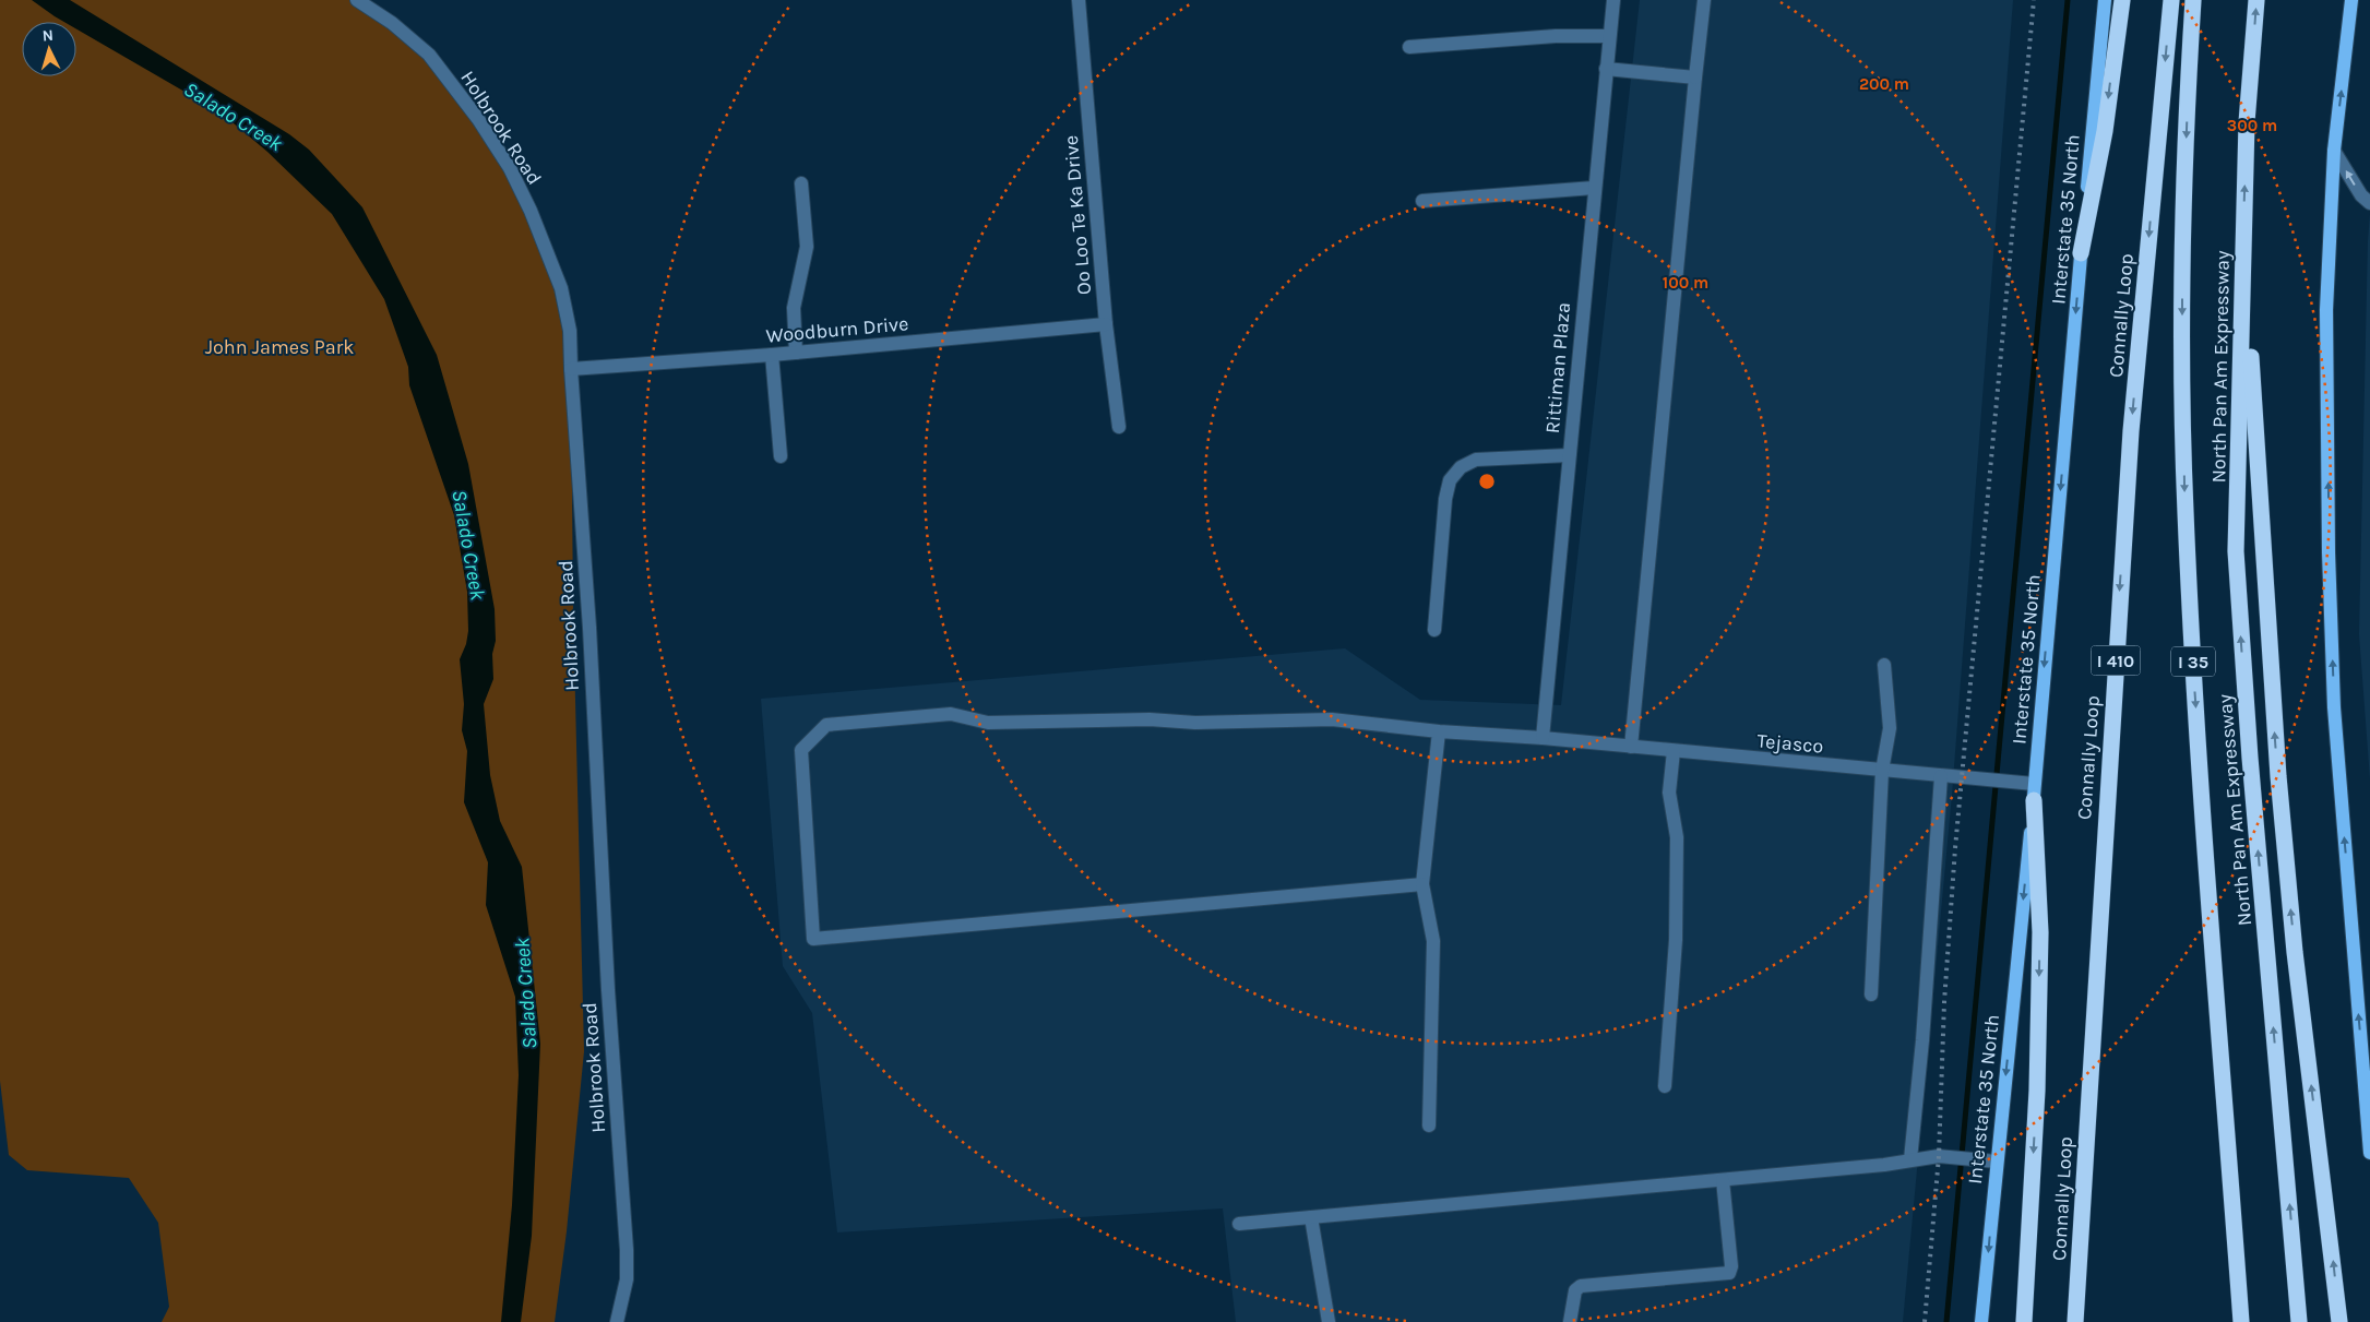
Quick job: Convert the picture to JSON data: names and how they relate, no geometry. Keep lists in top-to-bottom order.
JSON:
{
  "streets": {
    "highway": [
      "Connally Loop",
      "North Pan Am Expressway",
      "I 410",
      "I 35"
    ],
    "main road": ["Interstate 35 North"],
    "street": [
      "Holbrook Road",
      "Oo Loo Te Ka Drive",
      "Woodburn Drive",
      "Rittiman Plaza",
      "Tejasco"
    ]
  },
  "crossings": [
    ["Holbrook Road", "Woodburn Drive"],
    ["Oo Loo Te Ka Drive", "Woodburn Drive"],
    ["Interstate 35 North", "Tejasco"],
    ["Rittiman Plaza", "Tejasco"]
  ],
  "one_way": ["Interstate 35 North"],
  "water": ["Salado Creek"],
  "parks": ["John James Park"],
  "north": "top",
  "rings": ["200 m", "300 m", "100 m"]
}
